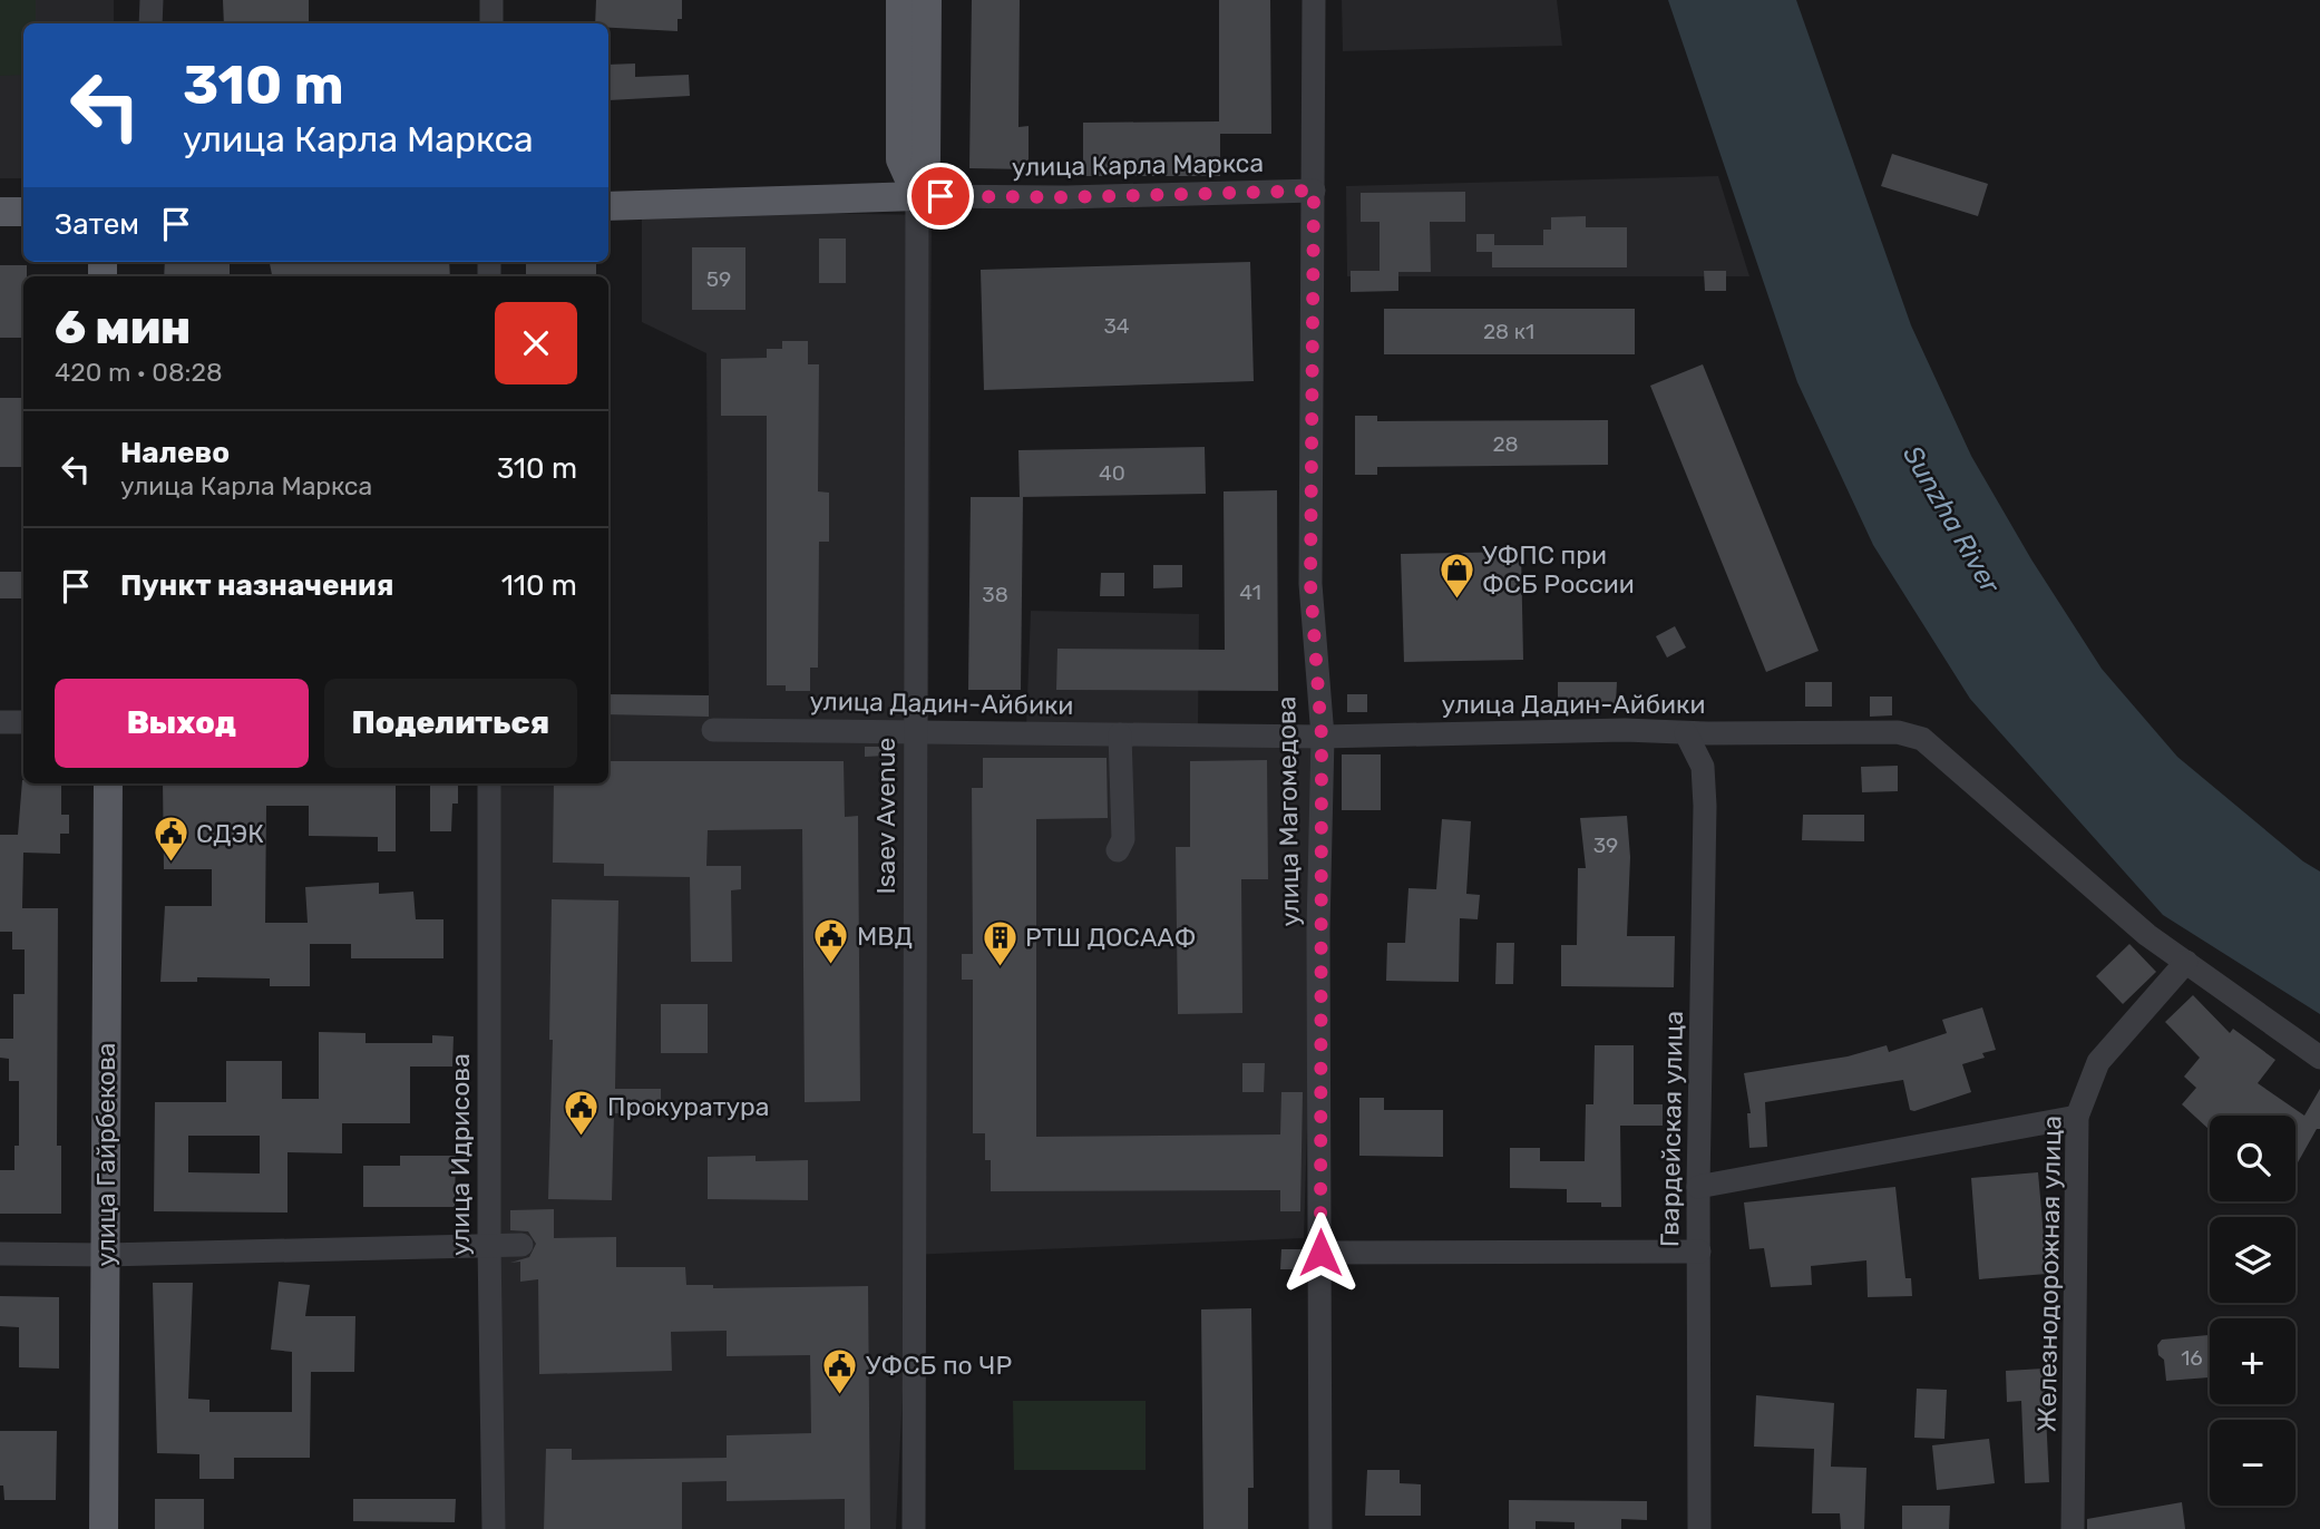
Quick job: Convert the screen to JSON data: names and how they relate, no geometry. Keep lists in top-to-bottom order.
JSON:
{
  "streets": {
    "main road": ["улица Гайрбекова"],
    "street": [
      "улица Карла Маркса",
      "улица Дадин-Айбики",
      "улица Магомедова",
      "Isaev Avenue",
      "Гвардейская улица",
      "улица Идрисова",
      "Железнодорожная улица"
    ]
  },
  "crossings": [
    ["улица Карла Маркса", "улица Магомедова"],
    ["улица Карла Маркса", "Isaev Avenue"],
    ["улица Дадин-Айбики", "улица Магомедова"],
    ["улица Дадин-Айбики", "Isaev Avenue"],
    ["улица Дадин-Айбики", "Гвардейская улица"],
    ["улица Дадин-Айбики", "Железнодорожная улица"]
  ],
  "water": ["Sunzha River"],
  "places": {
    "shop": ["УФПС при ФСБ России"],
    "public building": [
      "СДЭК",
      "МВД",
      "Прокуратура",
      "УФСБ по ЧР"
    ],
    "building": ["РТШ ДОСААФ"]
  },
  "house_numbers": [
    "59",
    "34",
    "28 к1",
    "28",
    "40",
    "41",
    "38",
    "39",
    "16"
  ],
  "page": {
    "turn": ["310 m", "улица Карла Маркса"],
    "then": "Затем",
    "heading": ["6 мин", "420 m · 08:28"],
    "list": [
      {
        "name": "Налево",
        "note": "улица Карла Маркса",
        "value": "310 m"
      },
      {
        "name": "Пункт назначения",
        "value": "110 m"
      }
    ],
    "buttons": ["Выход", "Поделиться"],
    "map_buttons": ["+", "−"]
  }
}
